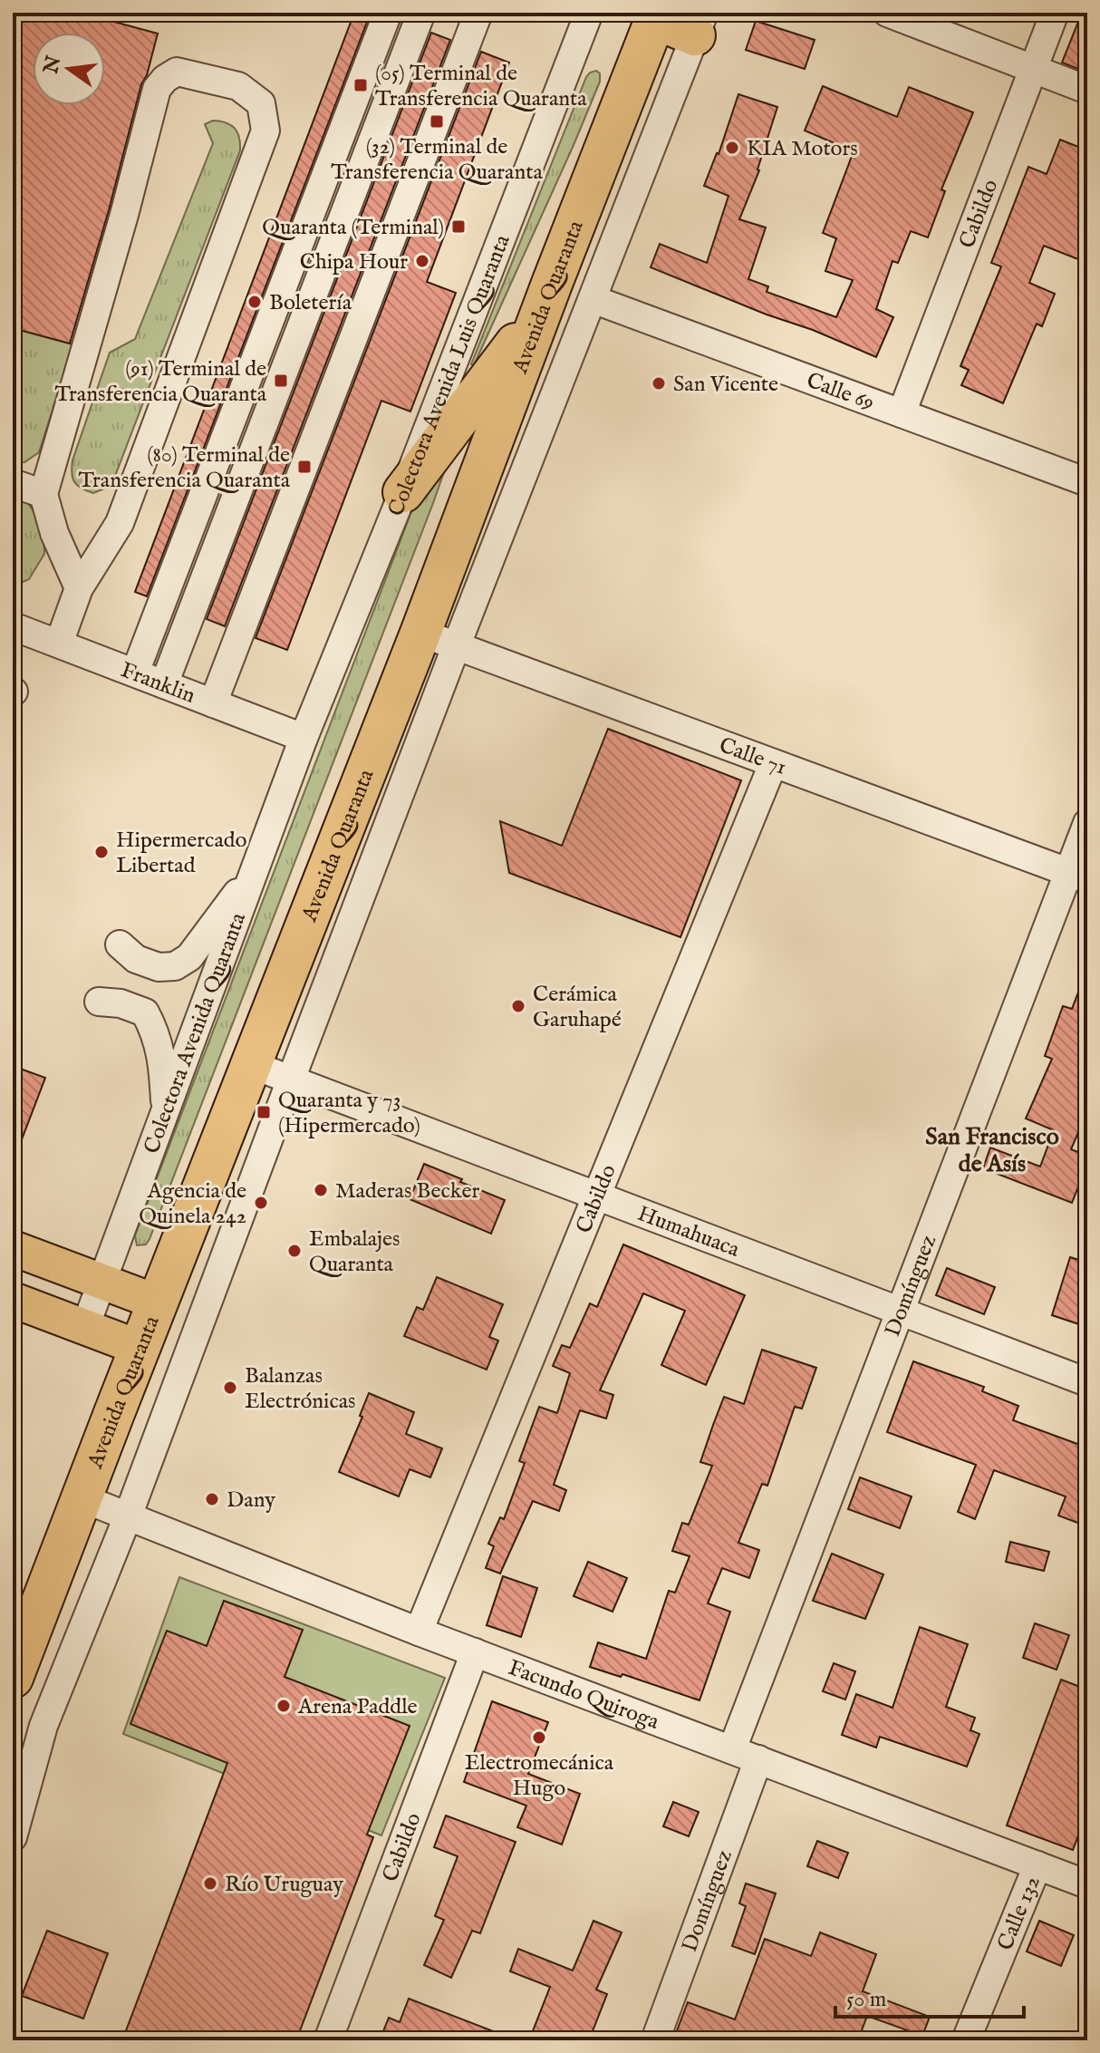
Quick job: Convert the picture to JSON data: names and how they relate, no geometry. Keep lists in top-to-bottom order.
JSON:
{
  "streets": {
    "highway": ["Avenida Quaranta"],
    "street": [
      "Cabildo",
      "Colectora Avenida Luis Quaranta",
      "Calle 69",
      "Franklin",
      "Calle 71",
      "Colectora Avenida Quaranta",
      "Humahuaca",
      "Domínguez",
      "Facundo Quiroga",
      "Calle 132"
    ]
  },
  "crossings": [
    ["Cabildo", "Calle 69"],
    ["Cabildo", "Calle 71"],
    ["Cabildo", "Humahuaca"],
    ["Cabildo", "Facundo Quiroga"],
    ["Avenida Quaranta", "Calle 71"],
    ["Avenida Quaranta", "Humahuaca"],
    ["Avenida Quaranta", "Facundo Quiroga"],
    ["Colectora Avenida Luis Quaranta", "Franklin"],
    ["Colectora Avenida Luis Quaranta", "Colectora Avenida Quaranta"],
    ["Franklin", "Colectora Avenida Quaranta"],
    ["Calle 71", "Domínguez"],
    ["Humahuaca", "Domínguez"],
    ["Domínguez", "Facundo Quiroga"],
    ["Facundo Quiroga", "Calle 132"]
  ],
  "districts": ["San Francisco de Asís"],
  "places": {
    "transit": [
      "(05) Terminal de Transferencia Quaranta",
      "(32) Terminal de Transferencia Quaranta",
      "Quaranta (Terminal)",
      "(91) Terminal de Transferencia Quaranta",
      "(80) Terminal de Transferencia Quaranta",
      "Quaranta y 73 (Hipermercado)"
    ],
    "other": [
      "KIA Motors",
      "Chipa Hour",
      "Boletería",
      "San Vicente",
      "Hipermercado Libertad",
      "Cerámica Garuhapé",
      "Maderas Becker",
      "Agencia de Quinela 242",
      "Embalajes Quaranta",
      "Balanzas Electrónicas",
      "Dany",
      "Arena Paddle",
      "Electromecánica Hugo",
      "Río Uruguay"
    ]
  },
  "scale_bar": "50 m",
  "north": "left"
}
